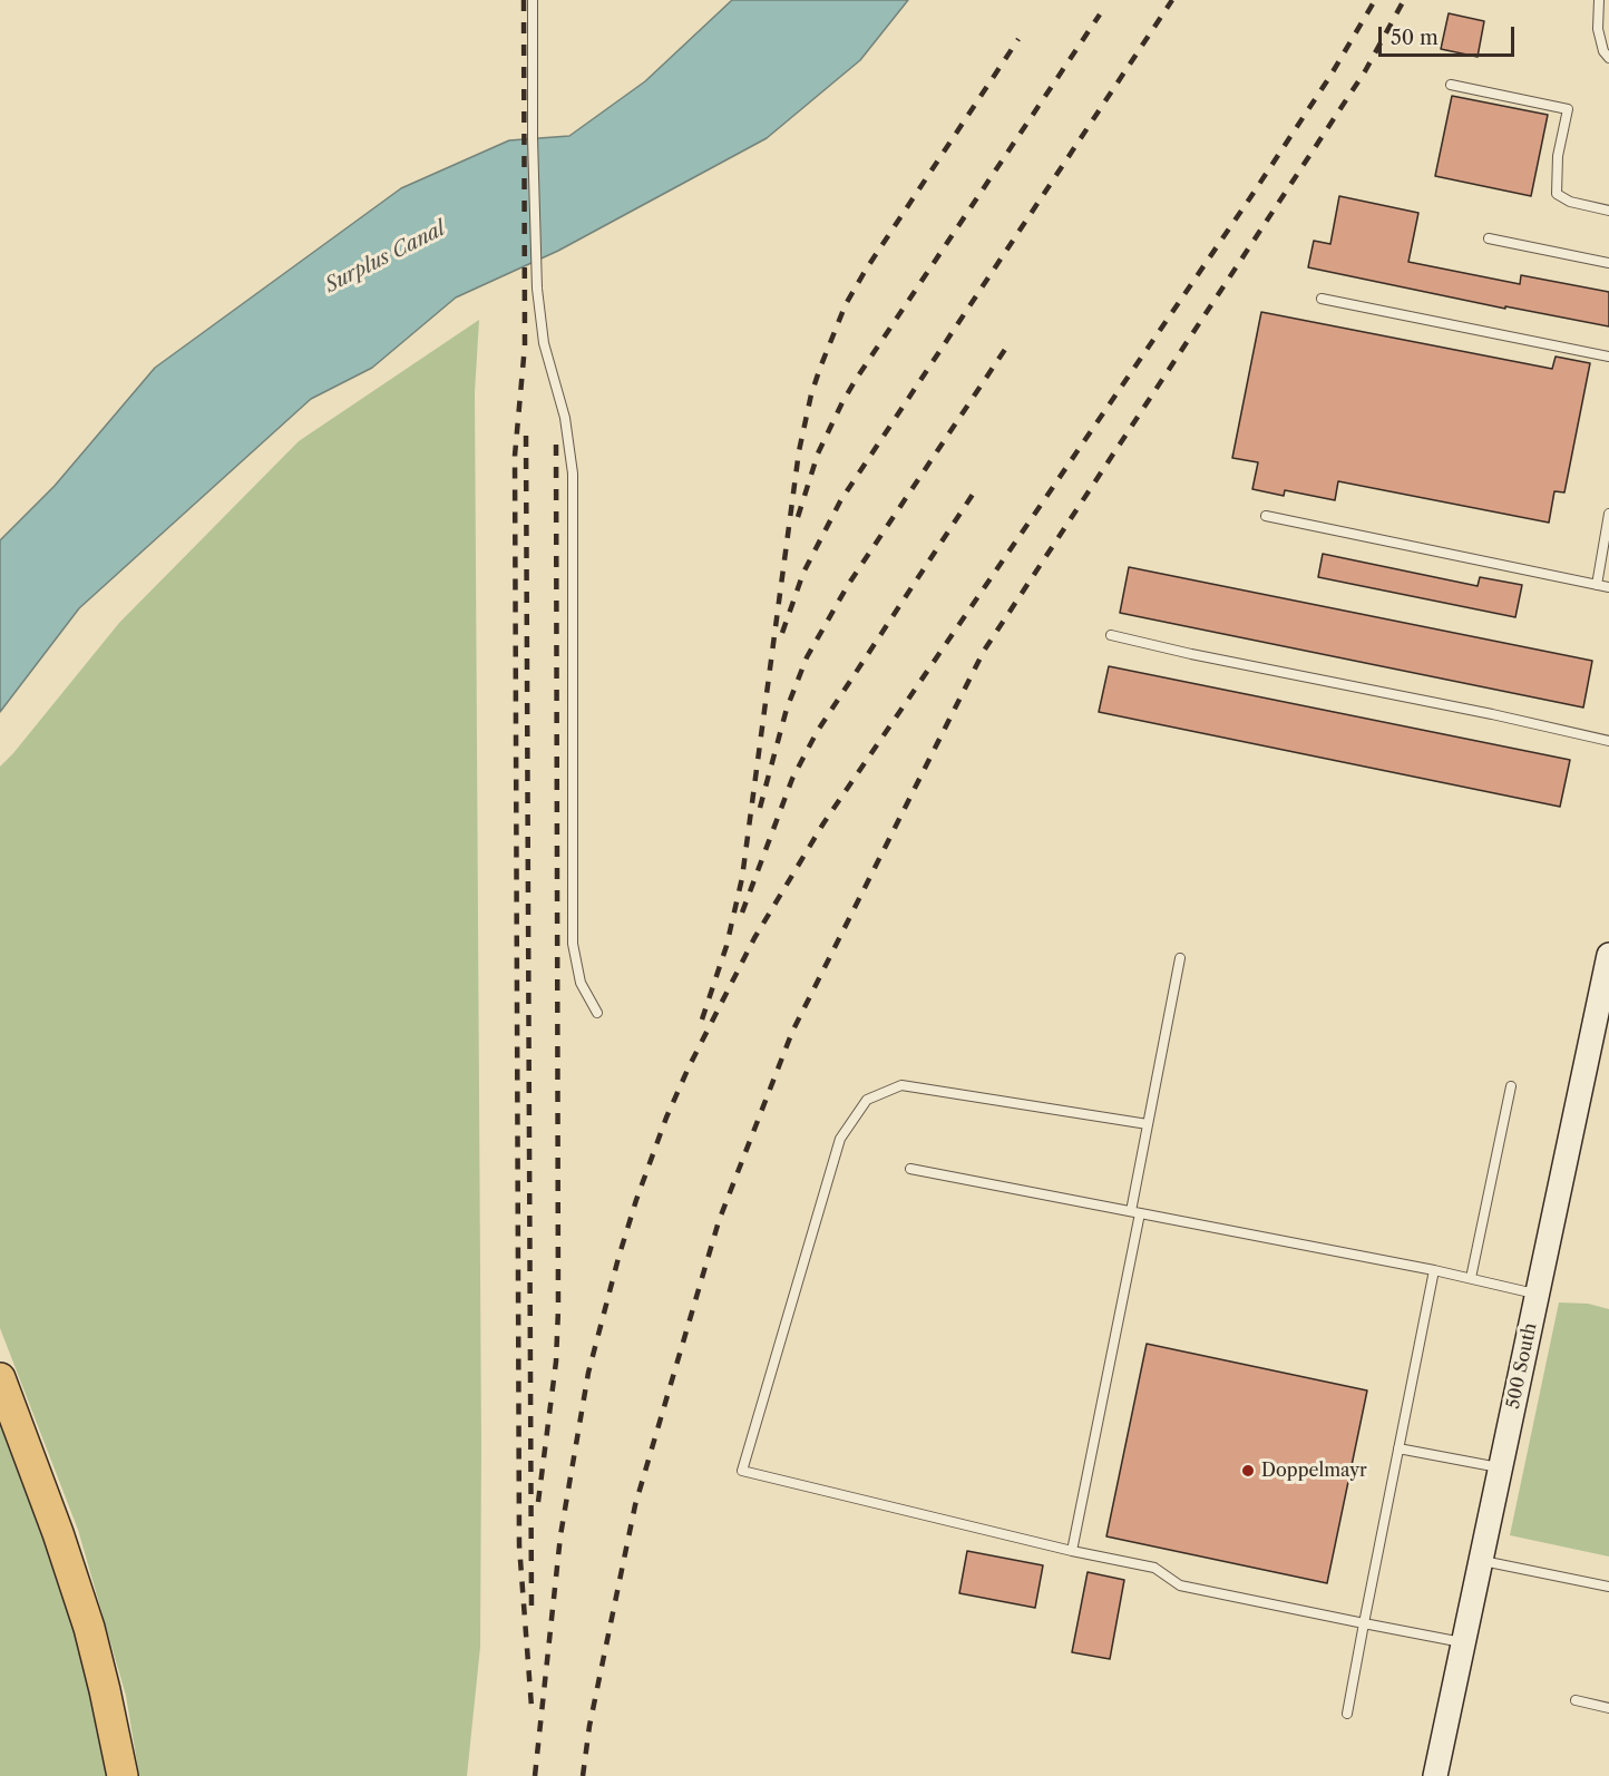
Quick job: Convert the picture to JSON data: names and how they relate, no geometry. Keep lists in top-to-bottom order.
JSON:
{
  "streets": {
    "street": ["500 South"]
  },
  "water": ["Surplus Canal"],
  "places": ["Doppelmayr"],
  "scale_bar": "50 m"
}
